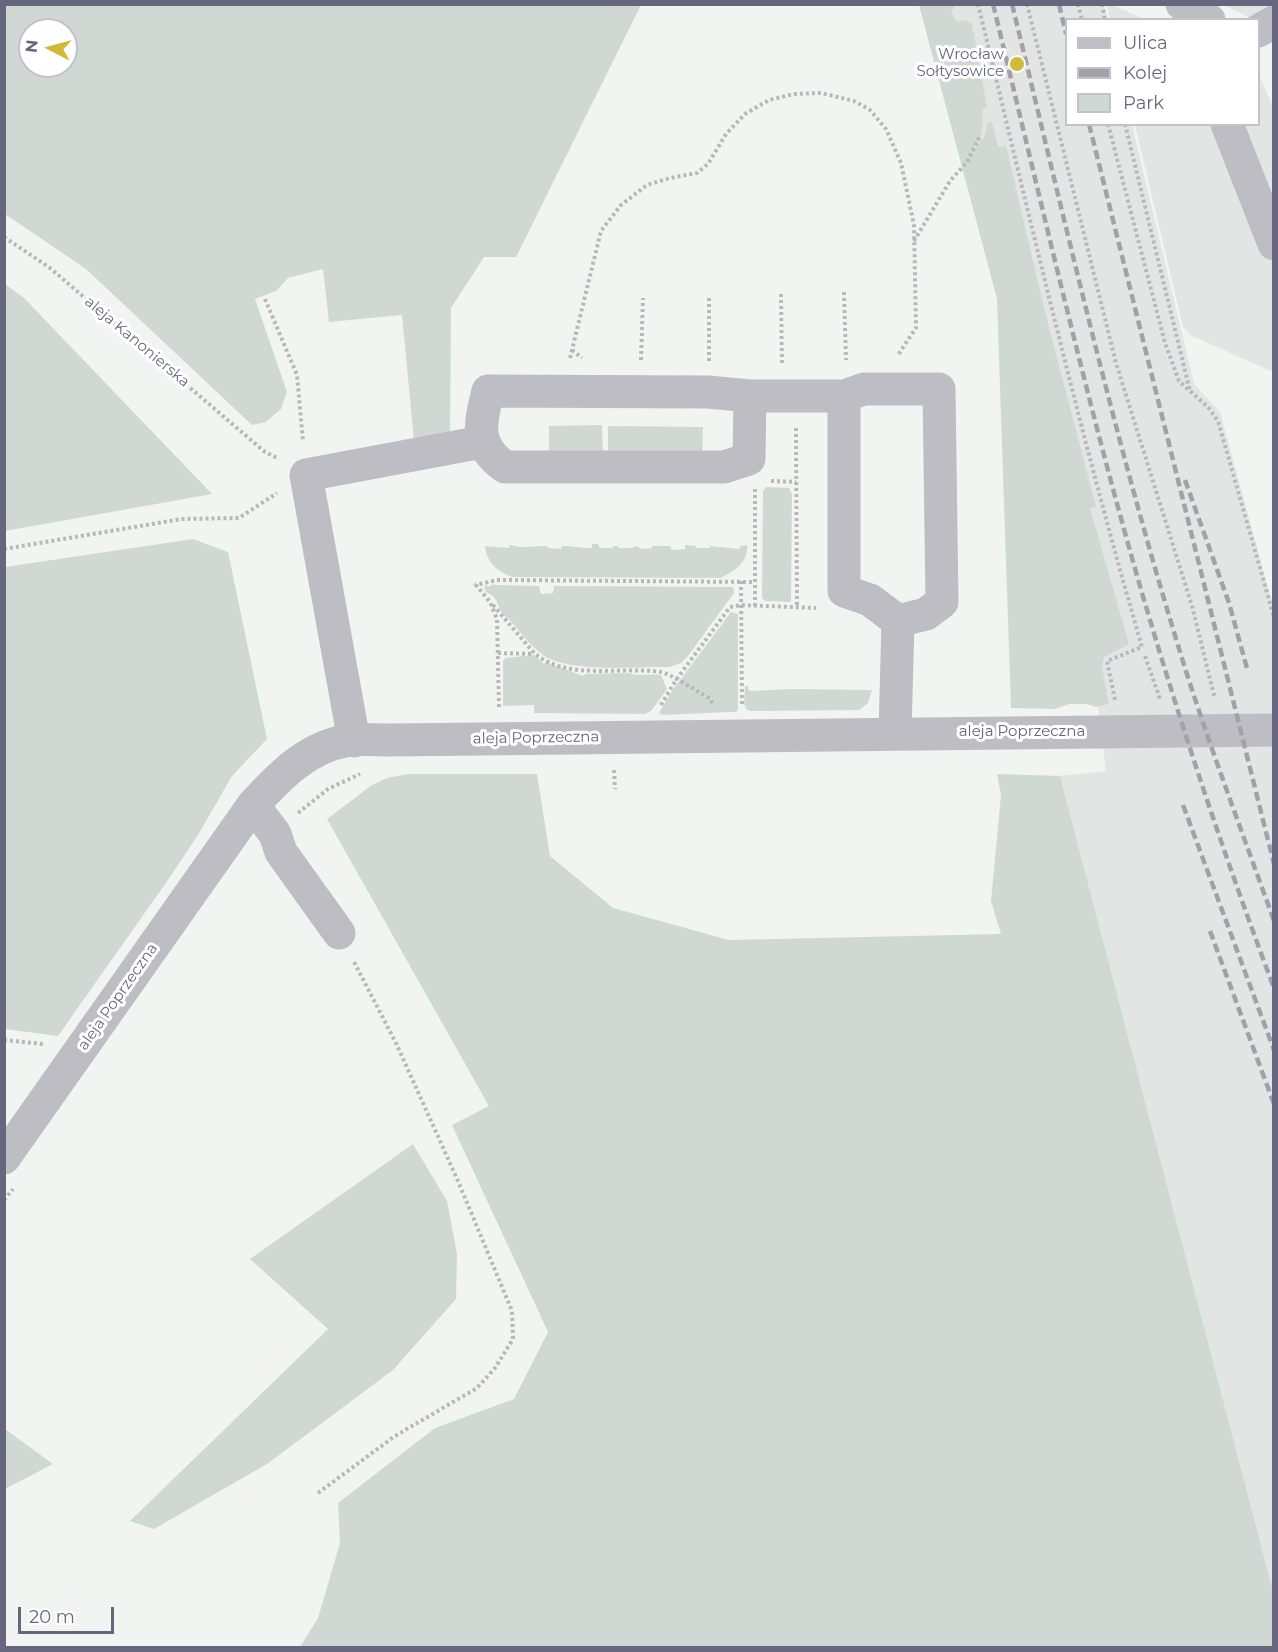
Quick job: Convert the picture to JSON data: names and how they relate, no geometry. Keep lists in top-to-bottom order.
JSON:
{
  "streets": {
    "street": ["aleja Poprzeczna"],
    "path": ["aleja Kanonierska"]
  },
  "places": ["Wrocław Sołtysowice"],
  "legend": ["Ulica", "Kolej", "Park"],
  "scale_bar": "20 m",
  "north": "left"
}
